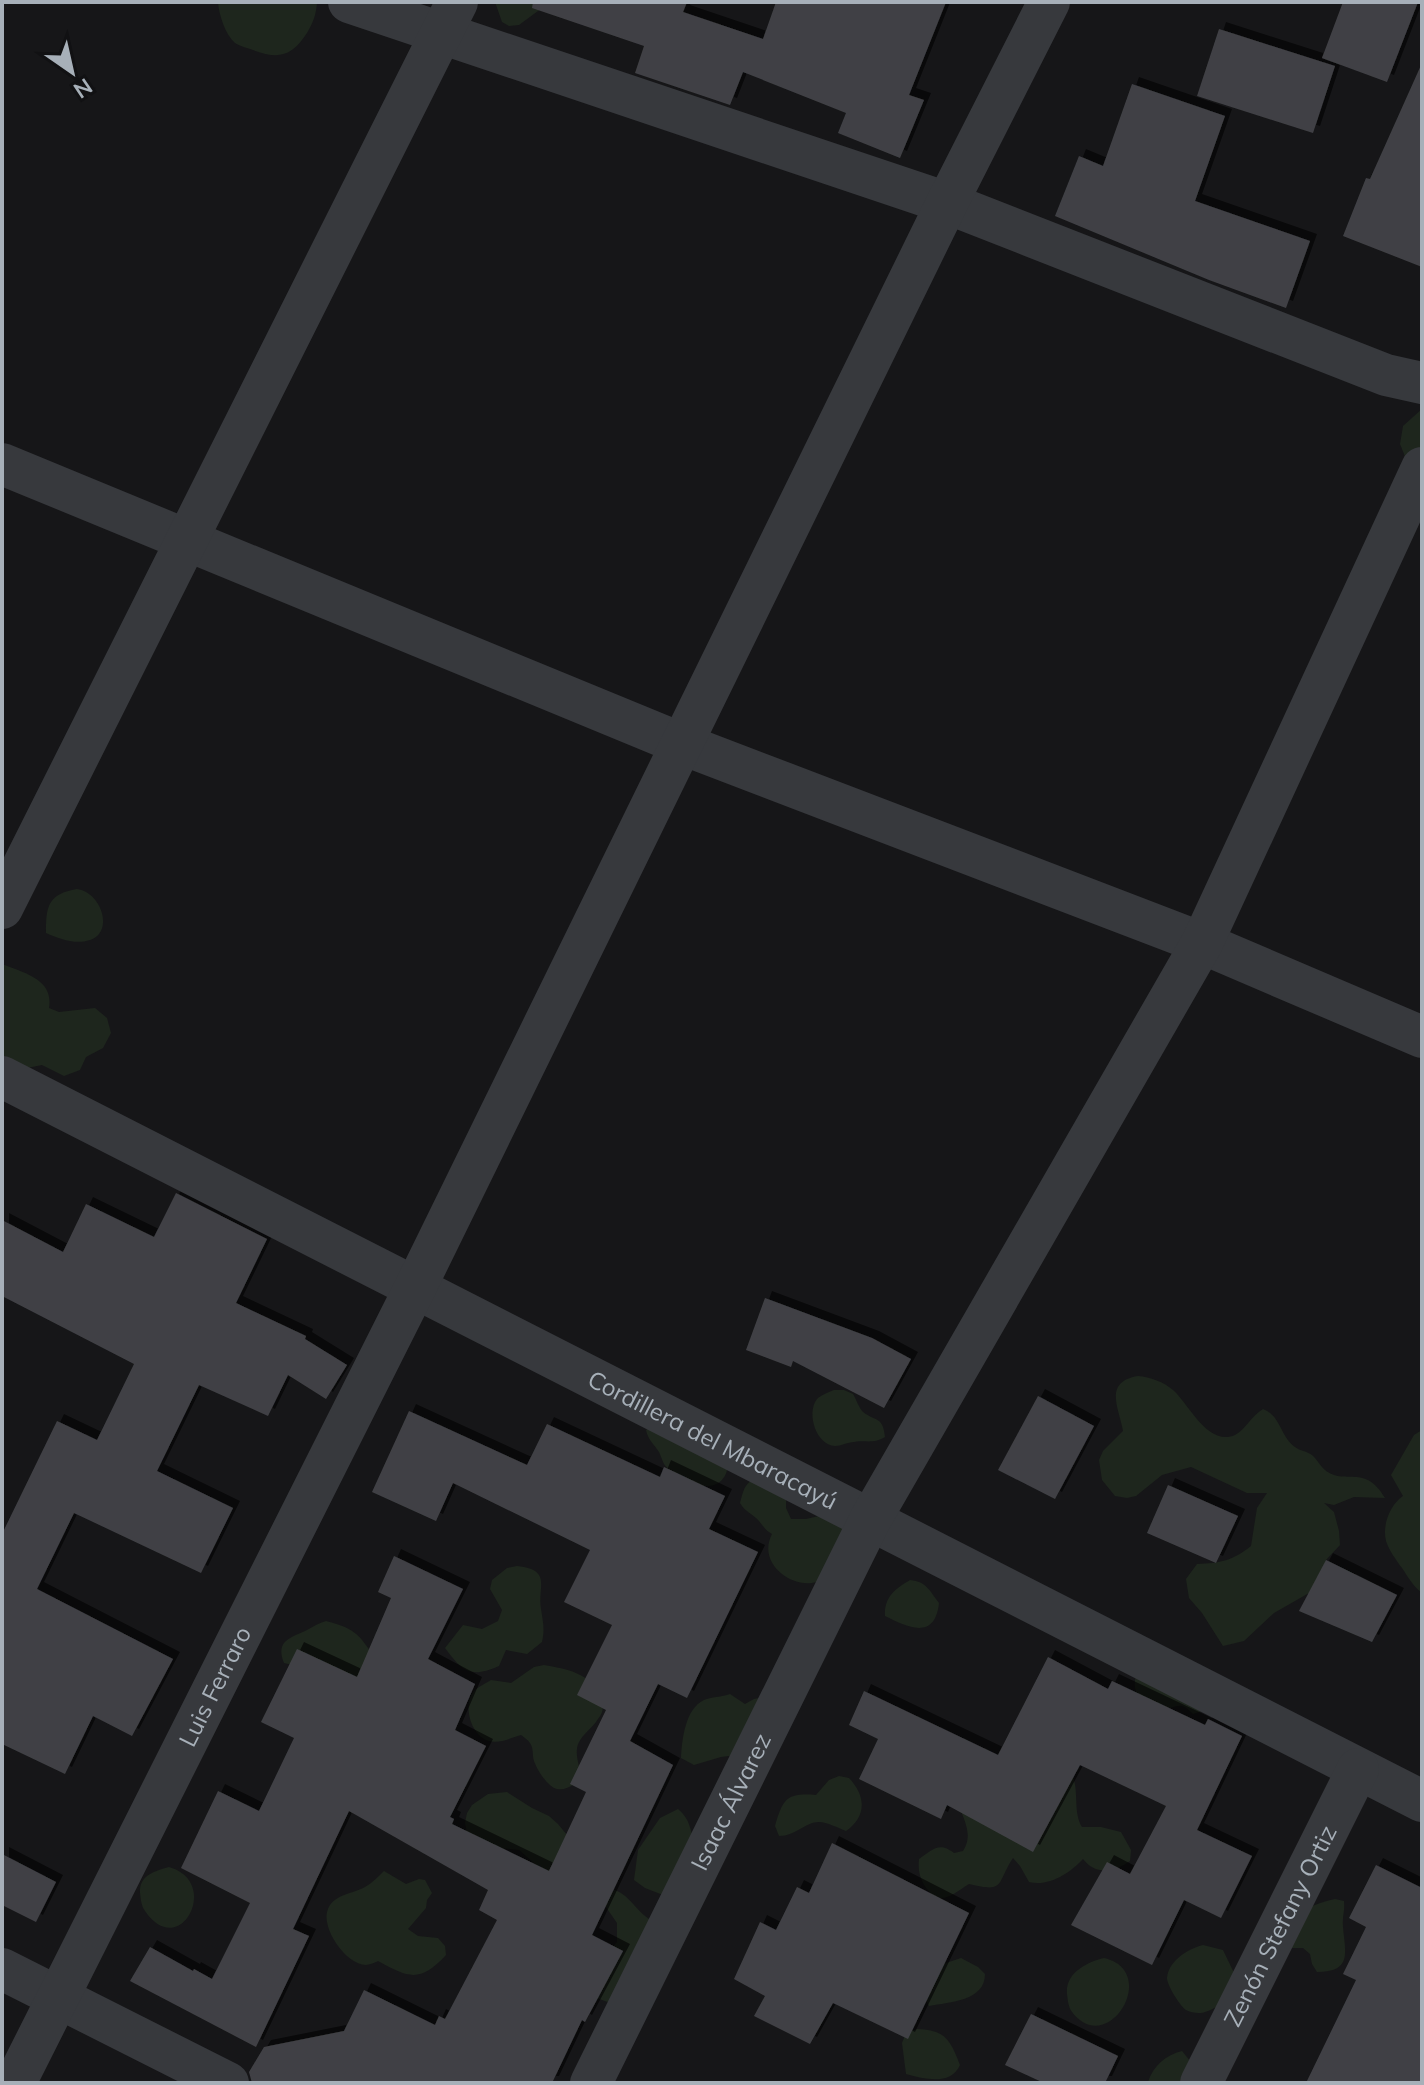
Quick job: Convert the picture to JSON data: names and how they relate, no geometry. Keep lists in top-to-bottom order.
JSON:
{
  "streets": {
    "street": [
      "Cordillera del Mbaracayú",
      "Luis Ferraro",
      "Isaac Álvarez",
      "Zenón Stefany Ortiz"
    ]
  },
  "crossings": [
    ["Cordillera del Mbaracayú", "Luis Ferraro"],
    ["Cordillera del Mbaracayú", "Isaac Álvarez"],
    ["Cordillera del Mbaracayú", "Zenón Stefany Ortiz"]
  ],
  "north": "bottom right"
}
